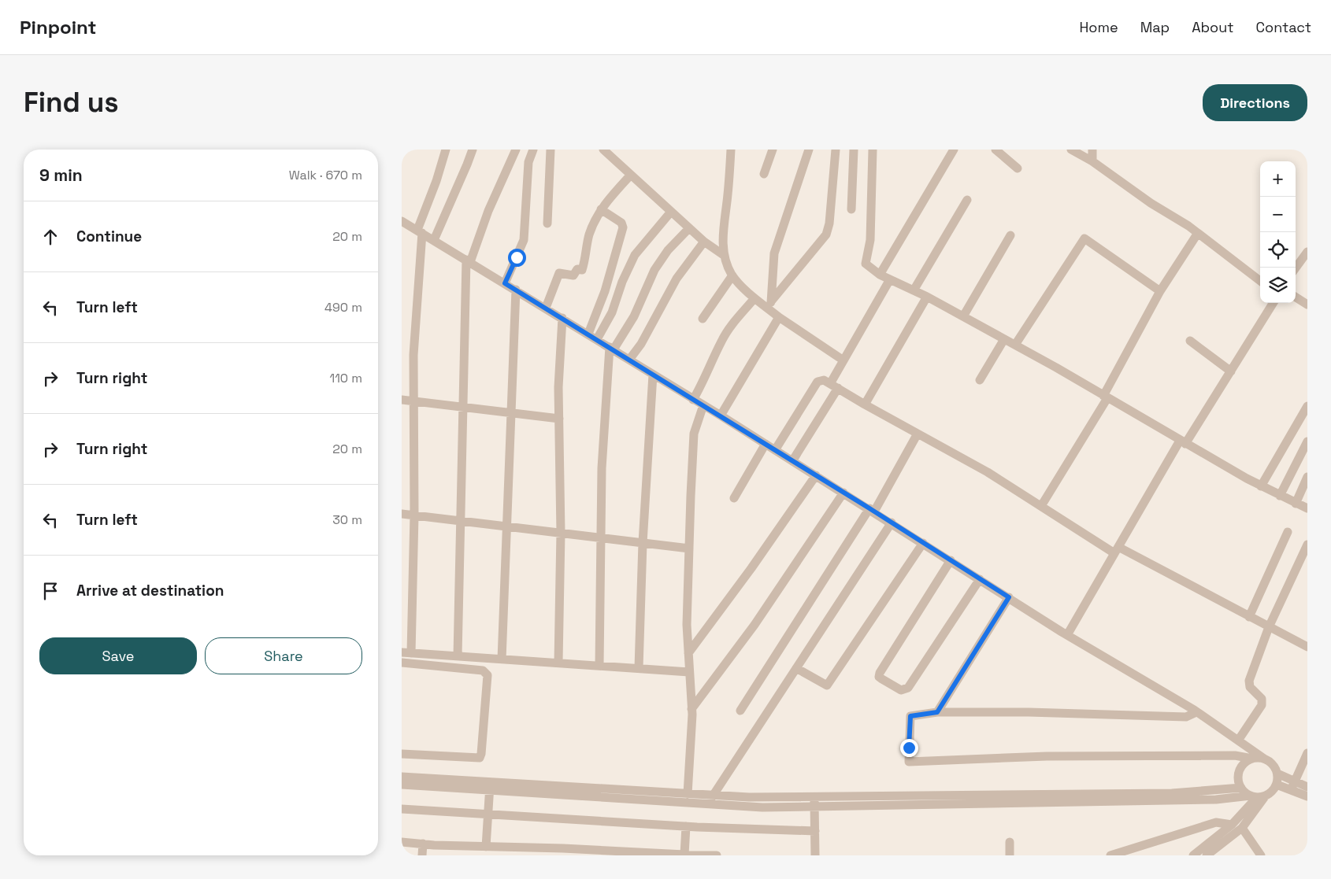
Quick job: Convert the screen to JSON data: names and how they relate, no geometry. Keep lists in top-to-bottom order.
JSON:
{
  "page": {
    "header": "Pinpoint",
    "nav": [
      "Home",
      "Map",
      "About",
      "Contact"
    ],
    "buttons": [
      "Directions",
      ["Save", "Share"]
    ],
    "title": "Find us",
    "heading": ["9 min", "Walk · 670 m"],
    "map_buttons": ["+", "−"],
    "list": [
      ["Continue", "20 m"],
      ["Turn left", "490 m"],
      ["Turn right", "110 m"],
      ["Turn right", "20 m"],
      ["Turn left", "30 m"],
      "Arrive at destination"
    ]
  }
}
